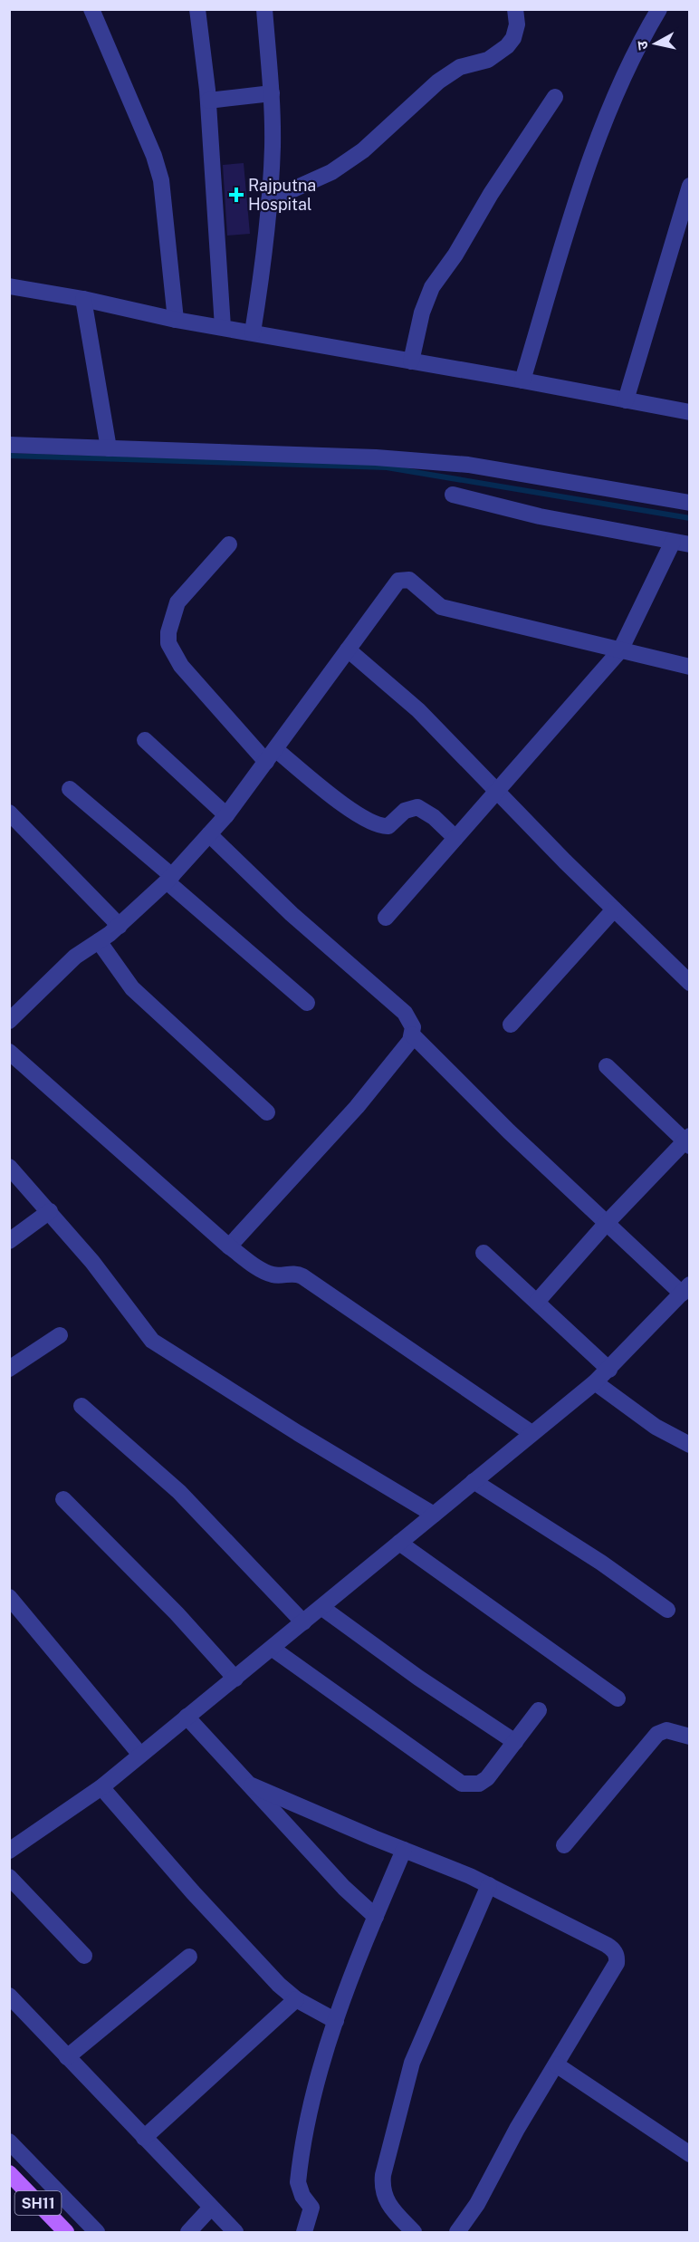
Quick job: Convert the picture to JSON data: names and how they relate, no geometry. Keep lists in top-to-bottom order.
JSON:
{
  "streets": {
    "main road": ["SH11"]
  },
  "places": {
    "health": ["Rajputna Hospital"]
  },
  "north": "left"
}
